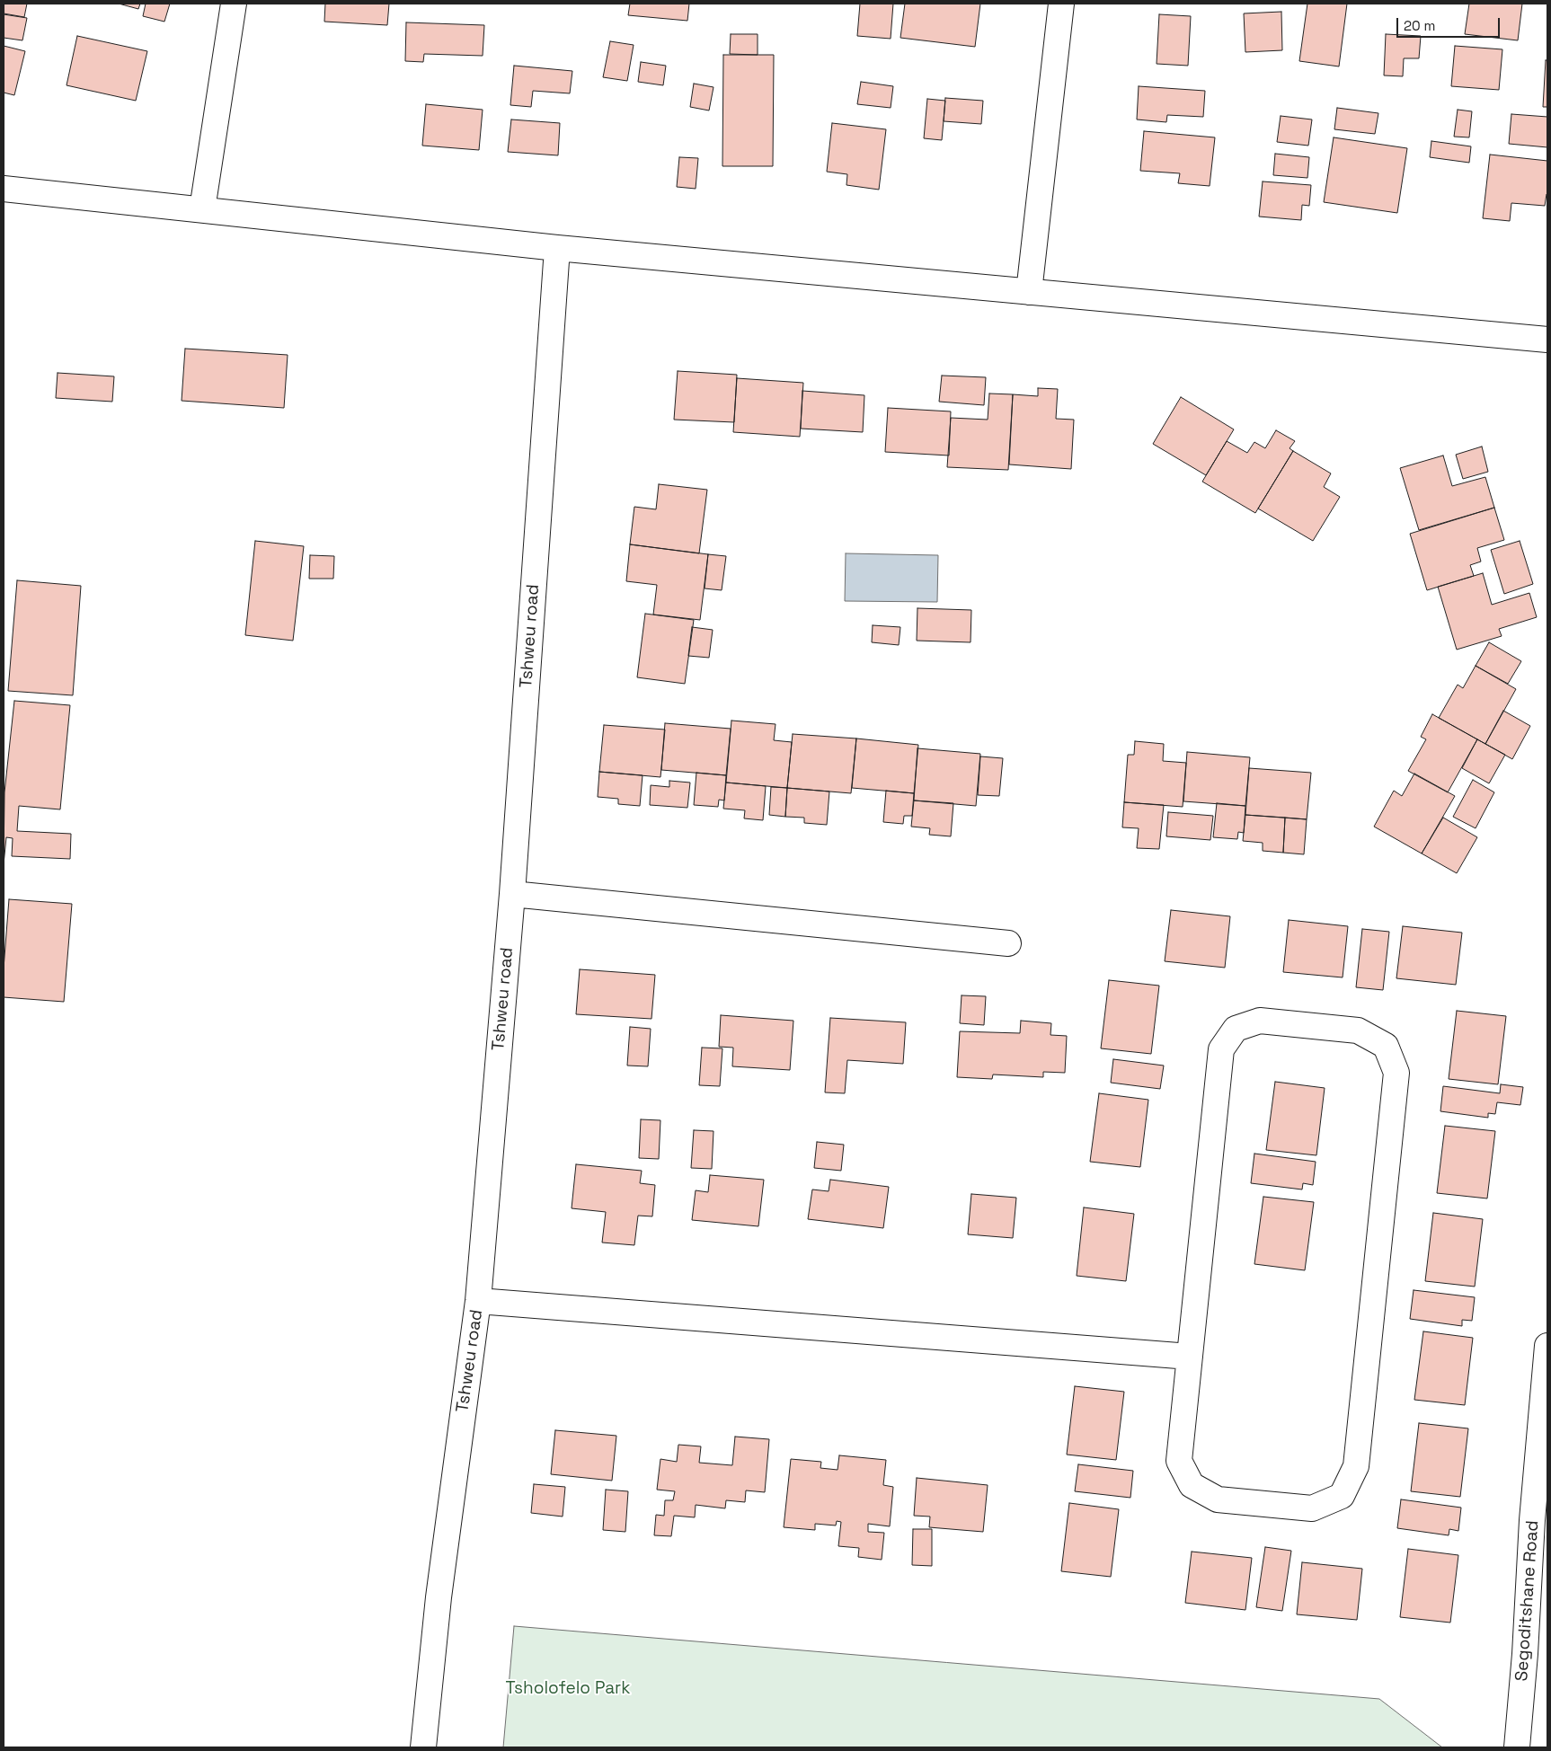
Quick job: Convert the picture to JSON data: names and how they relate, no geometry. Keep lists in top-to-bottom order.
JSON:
{
  "streets": {
    "street": ["Tshweu road", "Segoditshane Road"]
  },
  "parks": ["Tsholofelo Park"],
  "scale_bar": "20 m"
}
